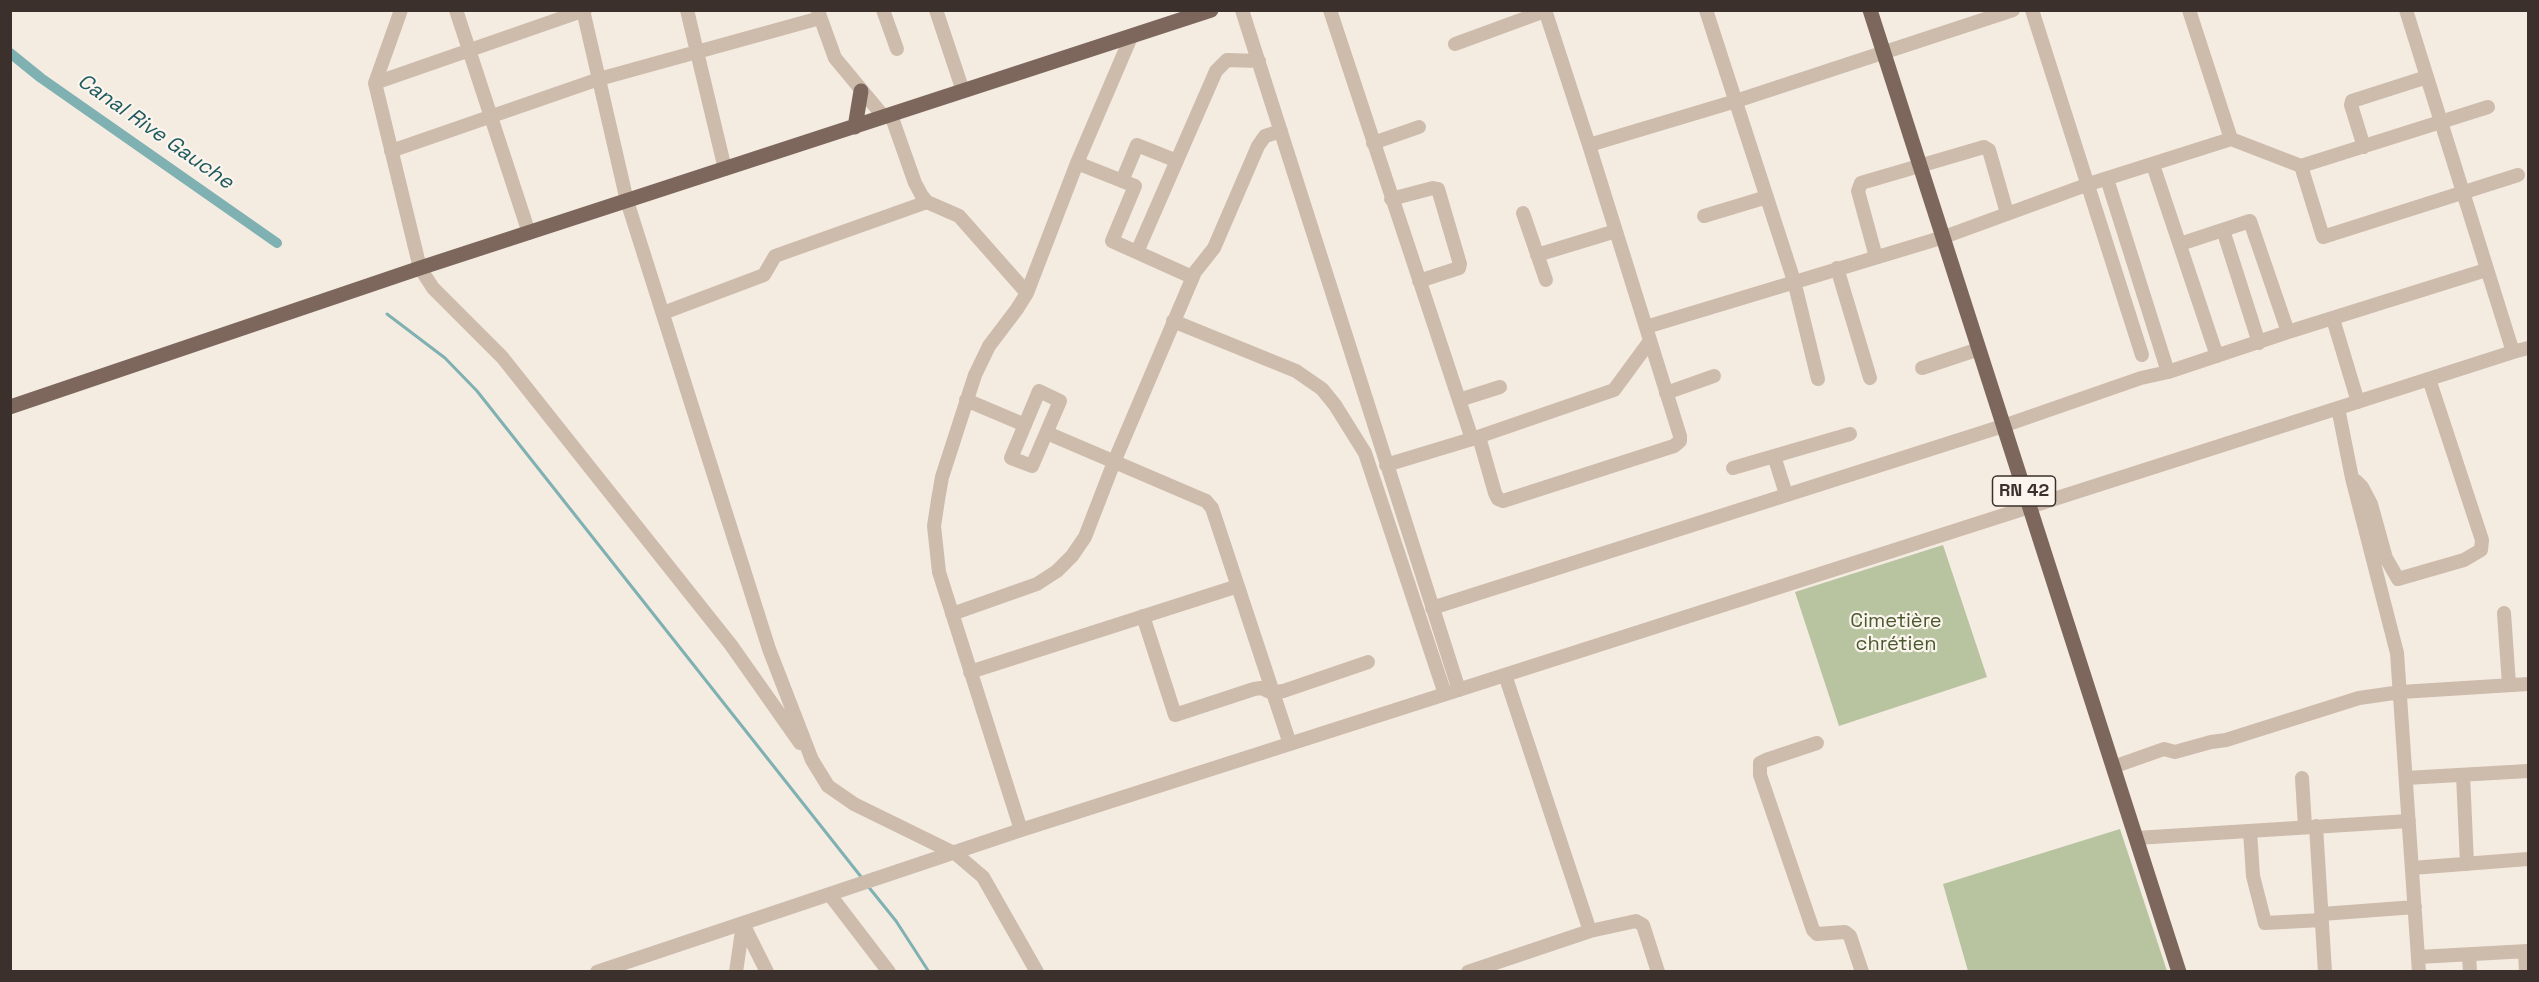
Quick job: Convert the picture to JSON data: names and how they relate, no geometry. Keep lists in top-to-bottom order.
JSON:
{
  "streets": {
    "main road": ["RN 42"]
  },
  "water": ["Canal Rive Gauche"],
  "parks": ["Cimetière chrétien"]
}
